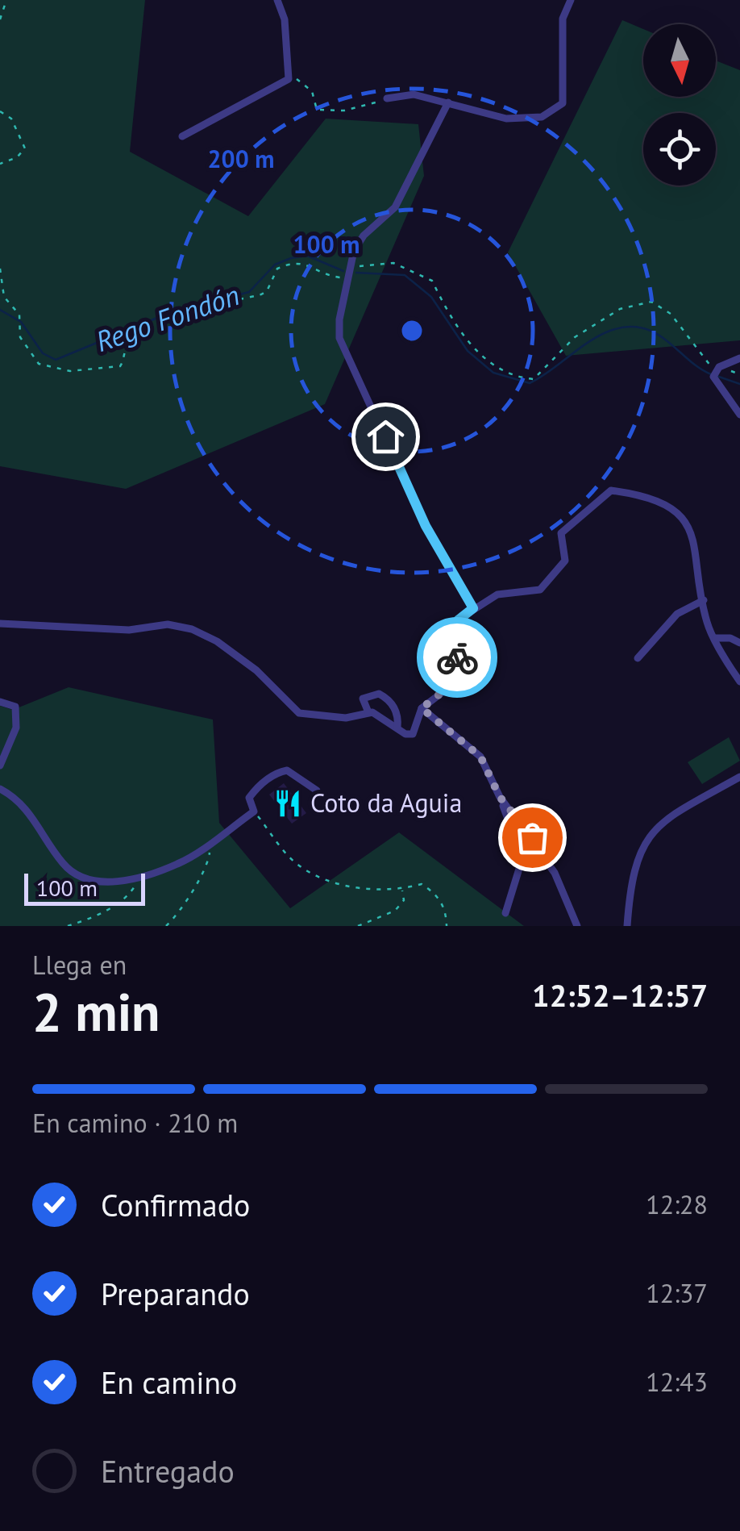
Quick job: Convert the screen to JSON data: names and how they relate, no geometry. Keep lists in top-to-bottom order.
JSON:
{
  "water": ["Rego Fondón"],
  "places": {
    "restaurant": ["Coto da Aguia"]
  },
  "scale_bar": "100 m",
  "north": "bottom",
  "page": {
    "scale": "100 m",
    "heading": ["2 min", "Llega en", "12:52–12:57"],
    "bar": "En camino · 210 m",
    "list": [
      ["Confirmado", "12:28"],
      ["Preparando", "12:37"],
      ["En camino", "12:43"],
      "Entregado"
    ]
  },
  "rings": ["200 m", "100 m"]
}
